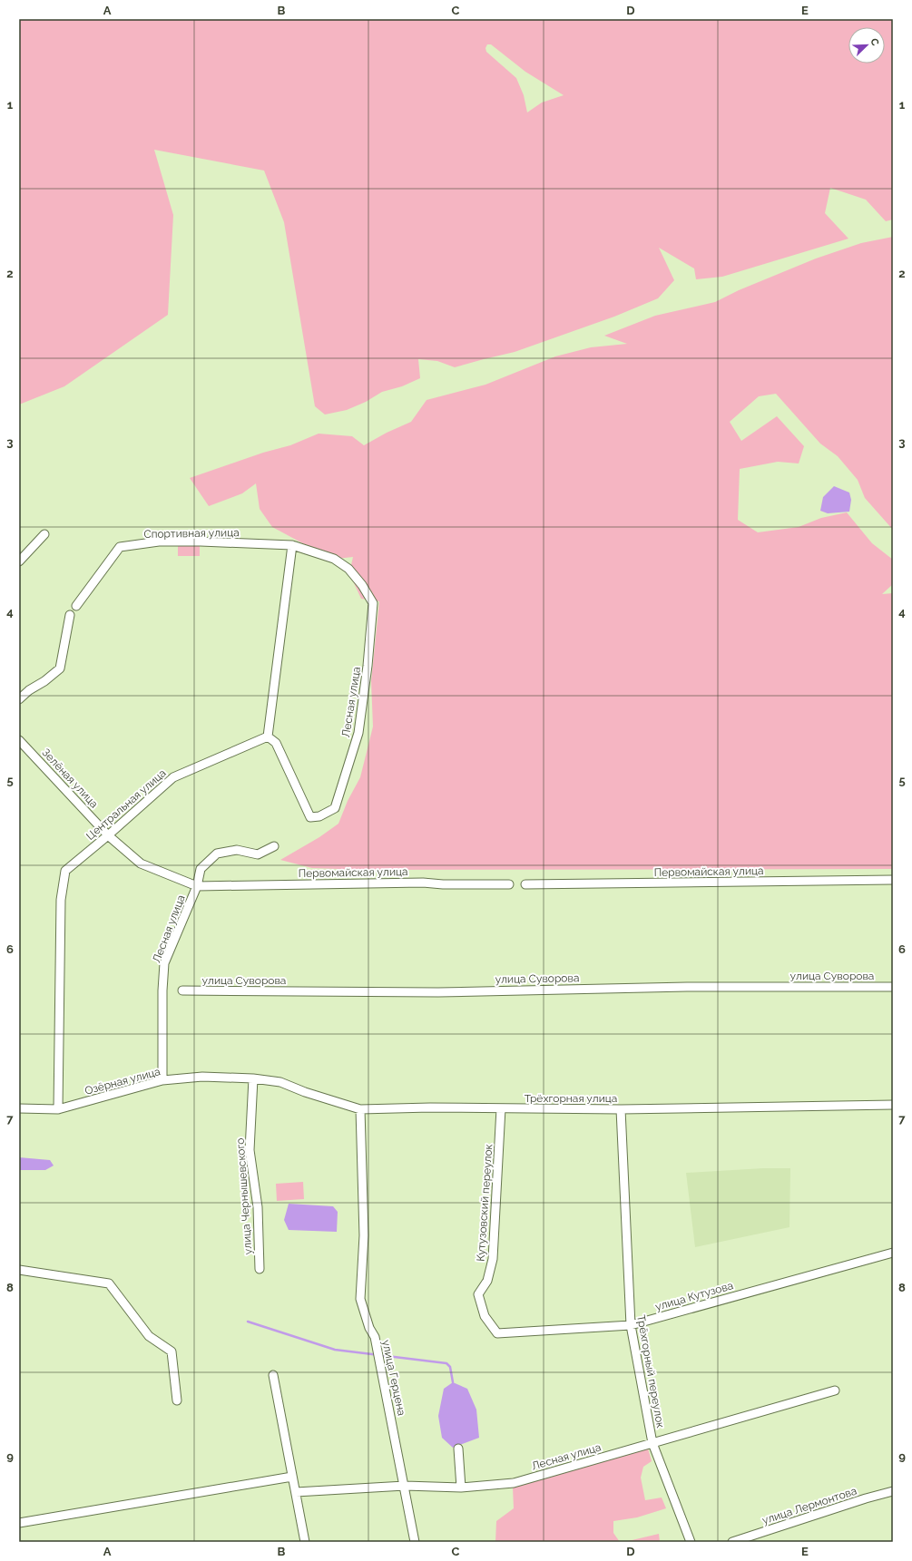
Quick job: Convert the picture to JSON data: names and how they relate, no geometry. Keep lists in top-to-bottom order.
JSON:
{
  "streets": {
    "street": [
      "Спортивная улица",
      "Лесная улица",
      "Зелёная улица",
      "Центральная улица",
      "Первомайская улица",
      "улица Суворова",
      "Озёрная улица",
      "Трёхгорная улица",
      "улица Чернышевского",
      "Кутузовский переулок",
      "улица Кутузова",
      "Трёхгорный переулок",
      "улица Герцена",
      "улица Лермонтова"
    ]
  },
  "crossings": [
    ["Спортивная улица", "Лесная улица"],
    ["Лесная улица", "Зелёная улица"],
    ["Лесная улица", "Центральная улица"],
    ["Лесная улица", "Первомайская улица"],
    ["Лесная улица", "Озёрная улица"],
    ["Лесная улица", "Трёхгорный переулок"],
    ["Лесная улица", "улица Герцена"],
    ["Зелёная улица", "Центральная улица"],
    ["Зелёная улица", "Первомайская улица"],
    ["Центральная улица", "Озёрная улица"],
    ["Озёрная улица", "Трёхгорная улица"],
    ["Озёрная улица", "улица Чернышевского"],
    ["Трёхгорная улица", "улица Чернышевского"],
    ["Трёхгорная улица", "Кутузовский переулок"],
    ["Трёхгорная улица", "Трёхгорный переулок"],
    ["Трёхгорная улица", "улица Герцена"],
    ["Кутузовский переулок", "улица Кутузова"],
    ["улица Кутузова", "Трёхгорный переулок"]
  ],
  "north": "top right",
  "grid": {
    "columns": [
      "A",
      "B",
      "C",
      "D",
      "E"
    ],
    "rows": [
      "1",
      "2",
      "3",
      "4",
      "5",
      "6",
      "7",
      "8",
      "9"
    ]
  }
}
